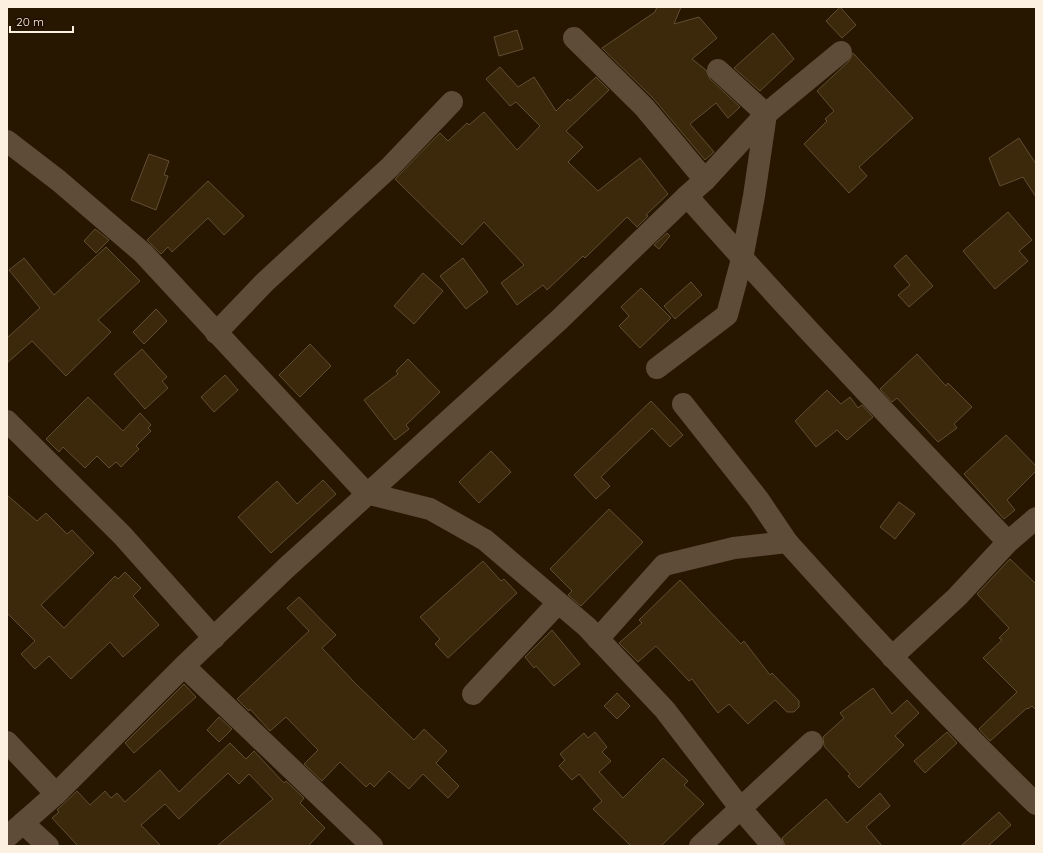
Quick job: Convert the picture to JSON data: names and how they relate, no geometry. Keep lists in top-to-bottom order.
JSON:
{
  "scale_bar": "20 m"
}
